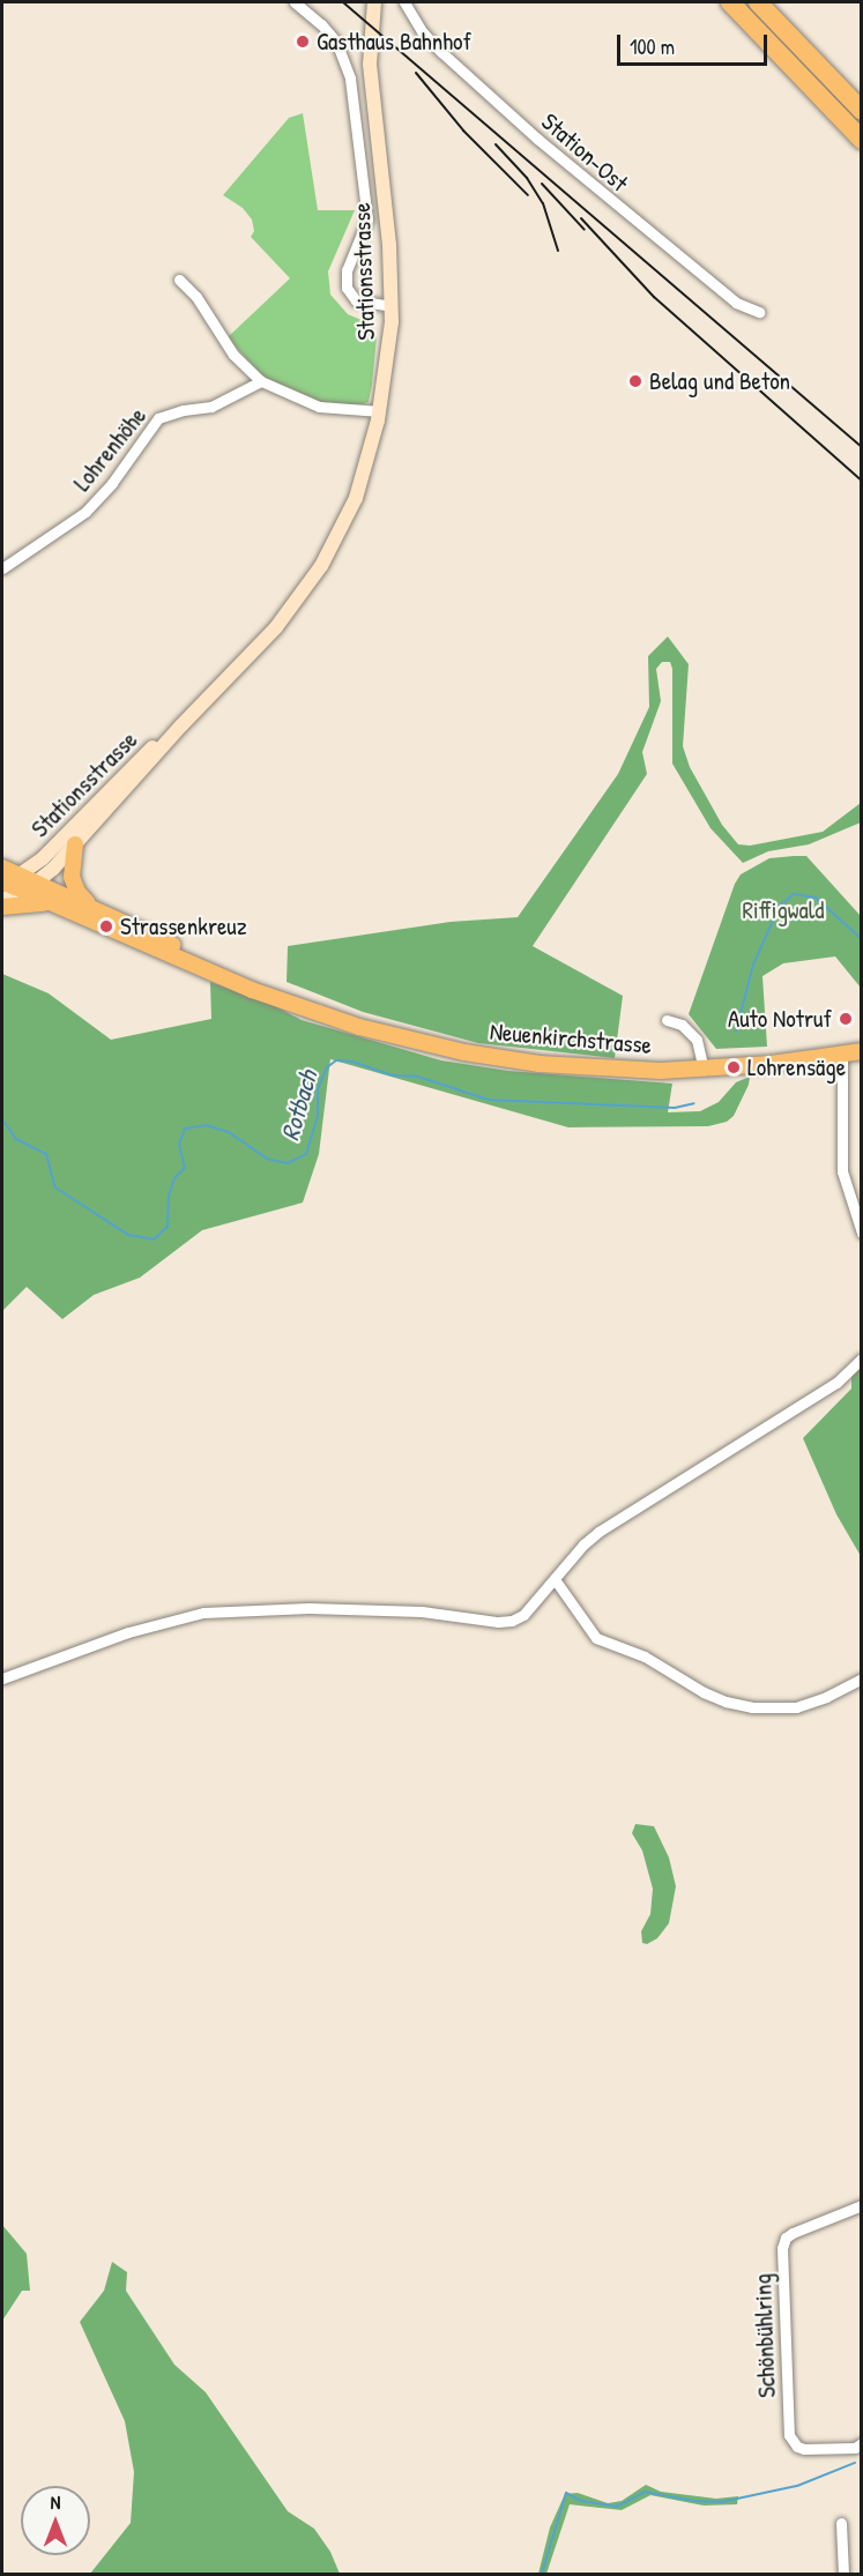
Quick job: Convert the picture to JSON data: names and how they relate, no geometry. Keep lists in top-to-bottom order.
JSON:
{
  "streets": {
    "main road": ["Stationsstrasse", "Neuenkirchstrasse"],
    "street": ["Station-Ost", "Lohrenhöhe", "Schönbühlring"]
  },
  "crossings": [
    ["Stationsstrasse", "Neuenkirchstrasse"]
  ],
  "water": ["Rotbach"],
  "parks": ["Riffigwald"],
  "places": [
    "Gasthaus Bahnhof",
    "Belag und Beton",
    "Strassenkreuz",
    "Auto Notruf",
    "Lohrensäge"
  ],
  "scale_bar": "100 m",
  "north": "top"
}
